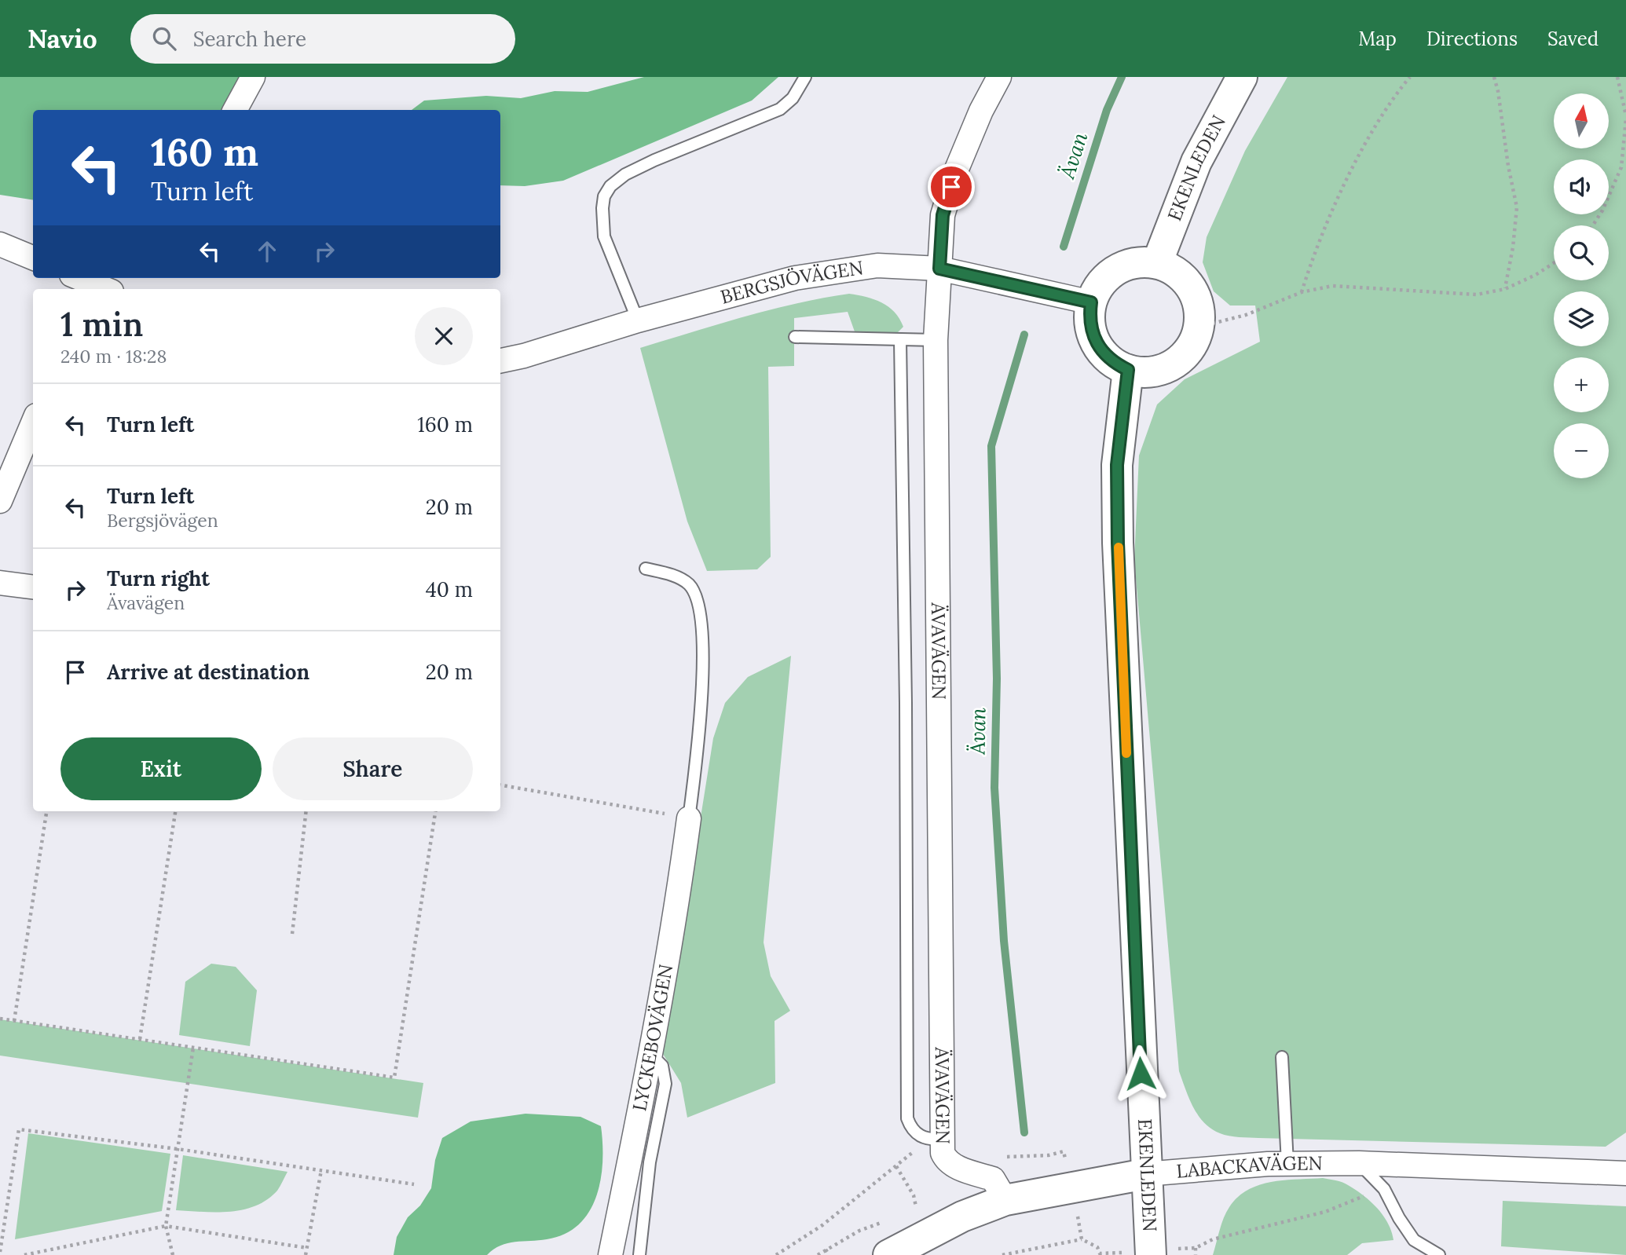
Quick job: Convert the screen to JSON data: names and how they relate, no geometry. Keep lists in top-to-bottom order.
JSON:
{
  "streets": {
    "street": [
      "EKENLEDEN",
      "BERGSJÖVÄGEN",
      "ÄVAVÄGEN",
      "LYCKEBOVÄGEN",
      "LABACKAVÄGEN"
    ]
  },
  "crossings": [
    ["EKENLEDEN", "BERGSJÖVÄGEN"],
    ["EKENLEDEN", "LABACKAVÄGEN"],
    ["BERGSJÖVÄGEN", "ÄVAVÄGEN"],
    ["ÄVAVÄGEN", "LABACKAVÄGEN"]
  ],
  "water": ["Ävan"],
  "north": "top",
  "page": {
    "header": "Navio",
    "search": "Search here",
    "nav": ["Map", "Directions", "Saved"],
    "map_buttons": ["+", "−"],
    "turn": ["160 m", "Turn left"],
    "heading": ["1 min", "240 m · 18:28"],
    "list": [
      {
        "name": "Turn left",
        "value": "160 m"
      },
      {
        "name": "Turn left",
        "note": "Bergsjövägen",
        "value": "20 m"
      },
      {
        "name": "Turn right",
        "note": "Ävavägen",
        "value": "40 m"
      },
      {
        "name": "Arrive at destination",
        "value": "20 m"
      }
    ],
    "buttons": ["Exit", "Share"]
  }
}
